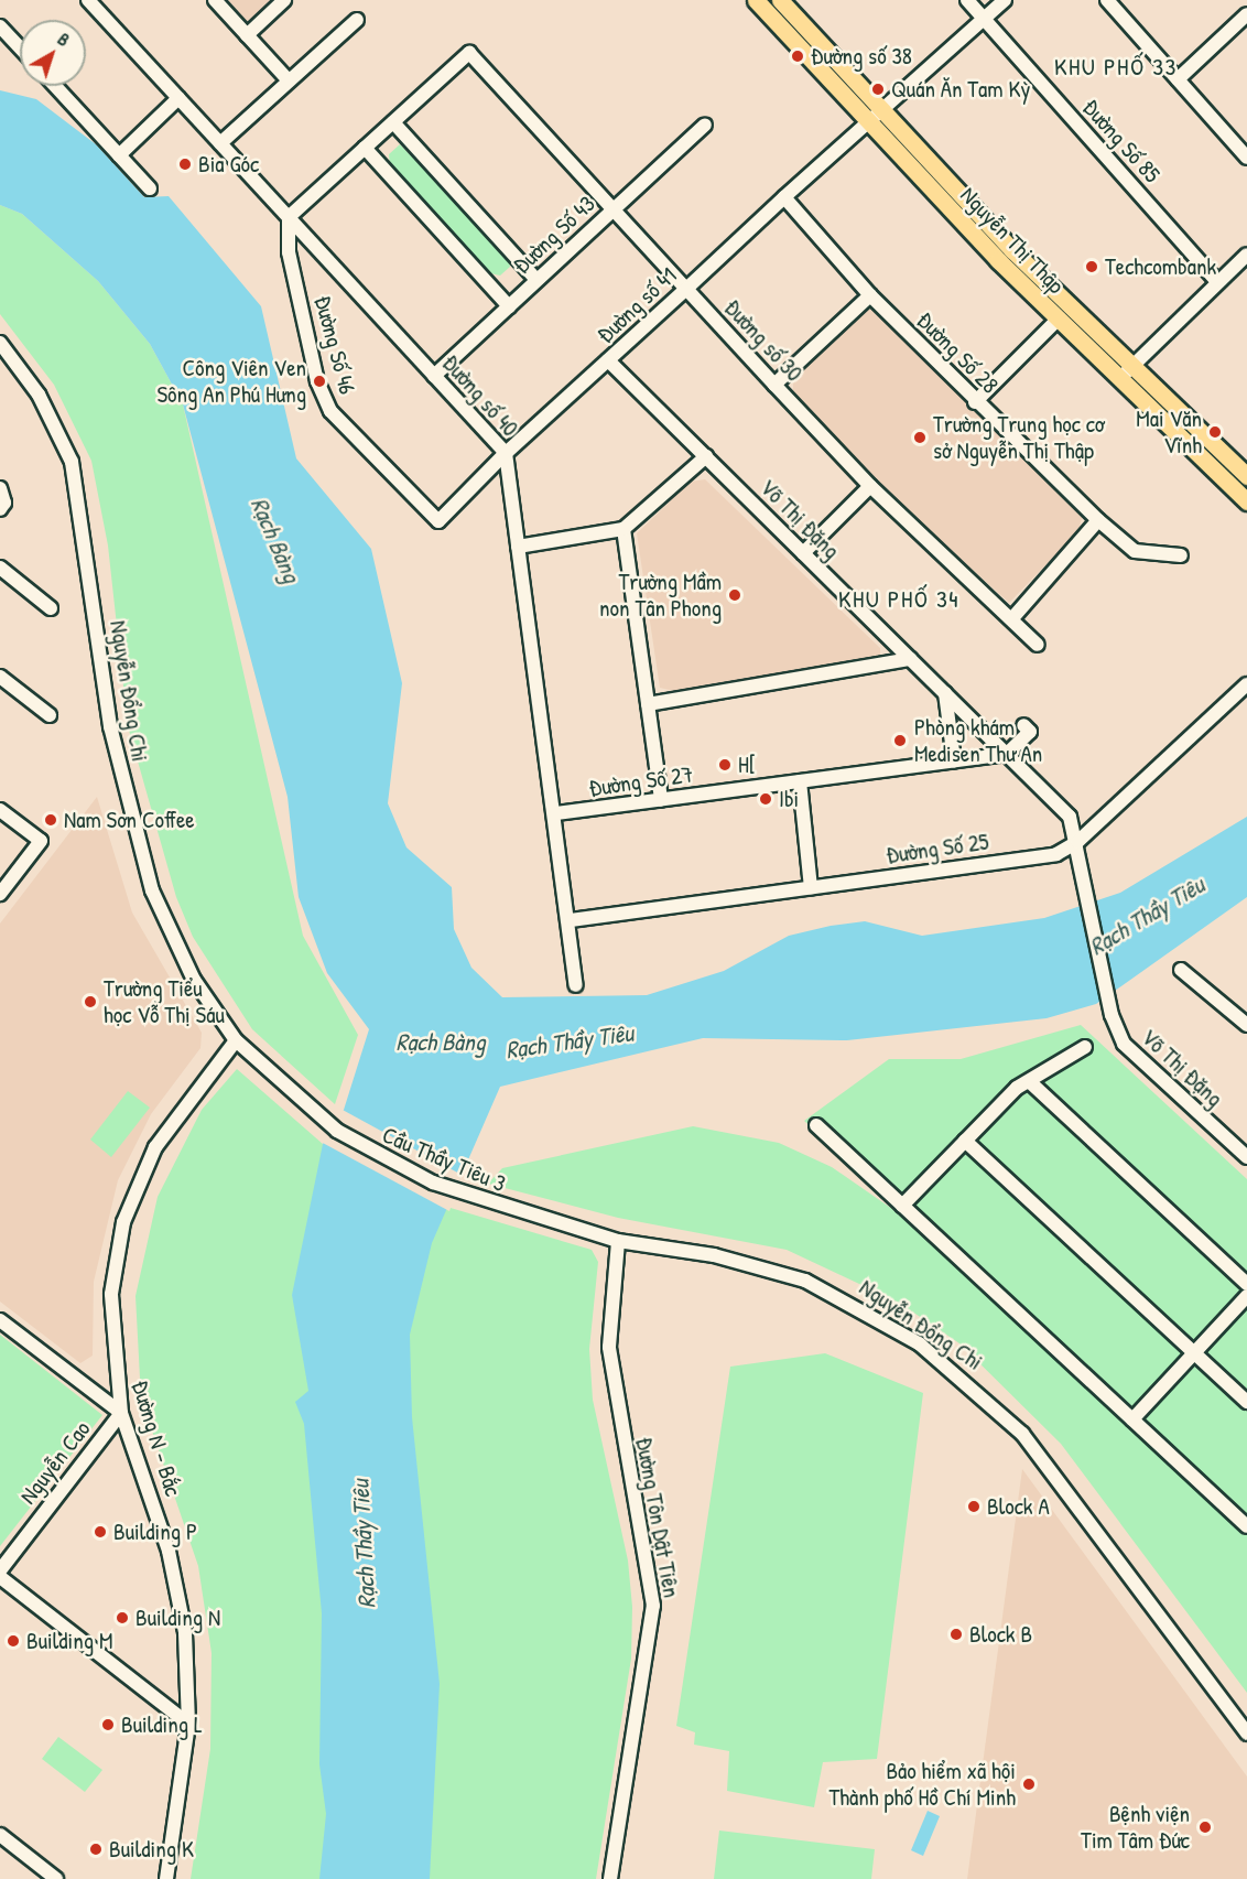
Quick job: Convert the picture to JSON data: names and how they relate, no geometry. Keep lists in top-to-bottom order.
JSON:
{
  "streets": {
    "main road": ["Nguyễn Thị Thập"],
    "street": [
      "Đường Số 85",
      "Đường Số 43",
      "Đường số 41",
      "Đường số 30",
      "Đường Số 46",
      "Đường Số 28",
      "Đường số 40",
      "Võ Thị Đặng",
      "Nguyễn Đổng Chi",
      "Đường Số 27",
      "Đường Số 25",
      "Cầu Thầy Tiêu 3",
      "Đường N - Bắc",
      "Nguyễn Cao",
      "Đường Tôn Dật Tiên"
    ]
  },
  "crossings": [
    ["Đường Số 43", "Đường số 30"],
    ["Đường Số 43", "Đường số 40"],
    ["Nguyễn Thị Thập", "Đường số 41"],
    ["Đường số 41", "Đường số 30"],
    ["Đường số 41", "Đường Số 46"],
    ["Đường số 41", "Đường Số 28"],
    ["Đường số 41", "Đường số 40"],
    ["Đường số 41", "Võ Thị Đặng"],
    ["Đường Số 46", "Đường số 40"],
    ["Đường số 40", "Đường Số 27"],
    ["Đường số 40", "Đường Số 25"],
    ["Võ Thị Đặng", "Đường Số 27"],
    ["Võ Thị Đặng", "Đường Số 25"],
    ["Nguyễn Đổng Chi", "Cầu Thầy Tiêu 3"],
    ["Nguyễn Đổng Chi", "Đường N - Bắc"],
    ["Nguyễn Đổng Chi", "Đường Tôn Dật Tiên"],
    ["Đường N - Bắc", "Nguyễn Cao"]
  ],
  "districts": ["KHU PHỐ 33", "KHU PHỐ 34"],
  "water": ["Rạch Bàng", "Rạch Thầy Tiêu"],
  "places": [
    "Đường số 38",
    "Quán Ăn Tam Kỳ",
    "Bia Góc",
    "Techcombank",
    "Công Viên Ven Sông An Phú Hưng",
    "Mai Văn Vĩnh",
    "Trường Trung học cơ sở Nguyễn Thị Thập",
    "Trường Mầm non Tân Phong",
    "Phòng khám Medisen Thư An",
    "H[",
    "Ibi",
    "Nam Sơn Coffee",
    "Trường Tiểu học Vỗ Thị Sáu",
    "Block A",
    "Building P",
    "Building N",
    "Block B",
    "Building M",
    "Building L",
    "Bảo hiểm xã hội Thành phố Hồ Chí Minh",
    "Bệnh viện Tim Tâm Đức",
    "Building K"
  ],
  "north": "top right"
}
